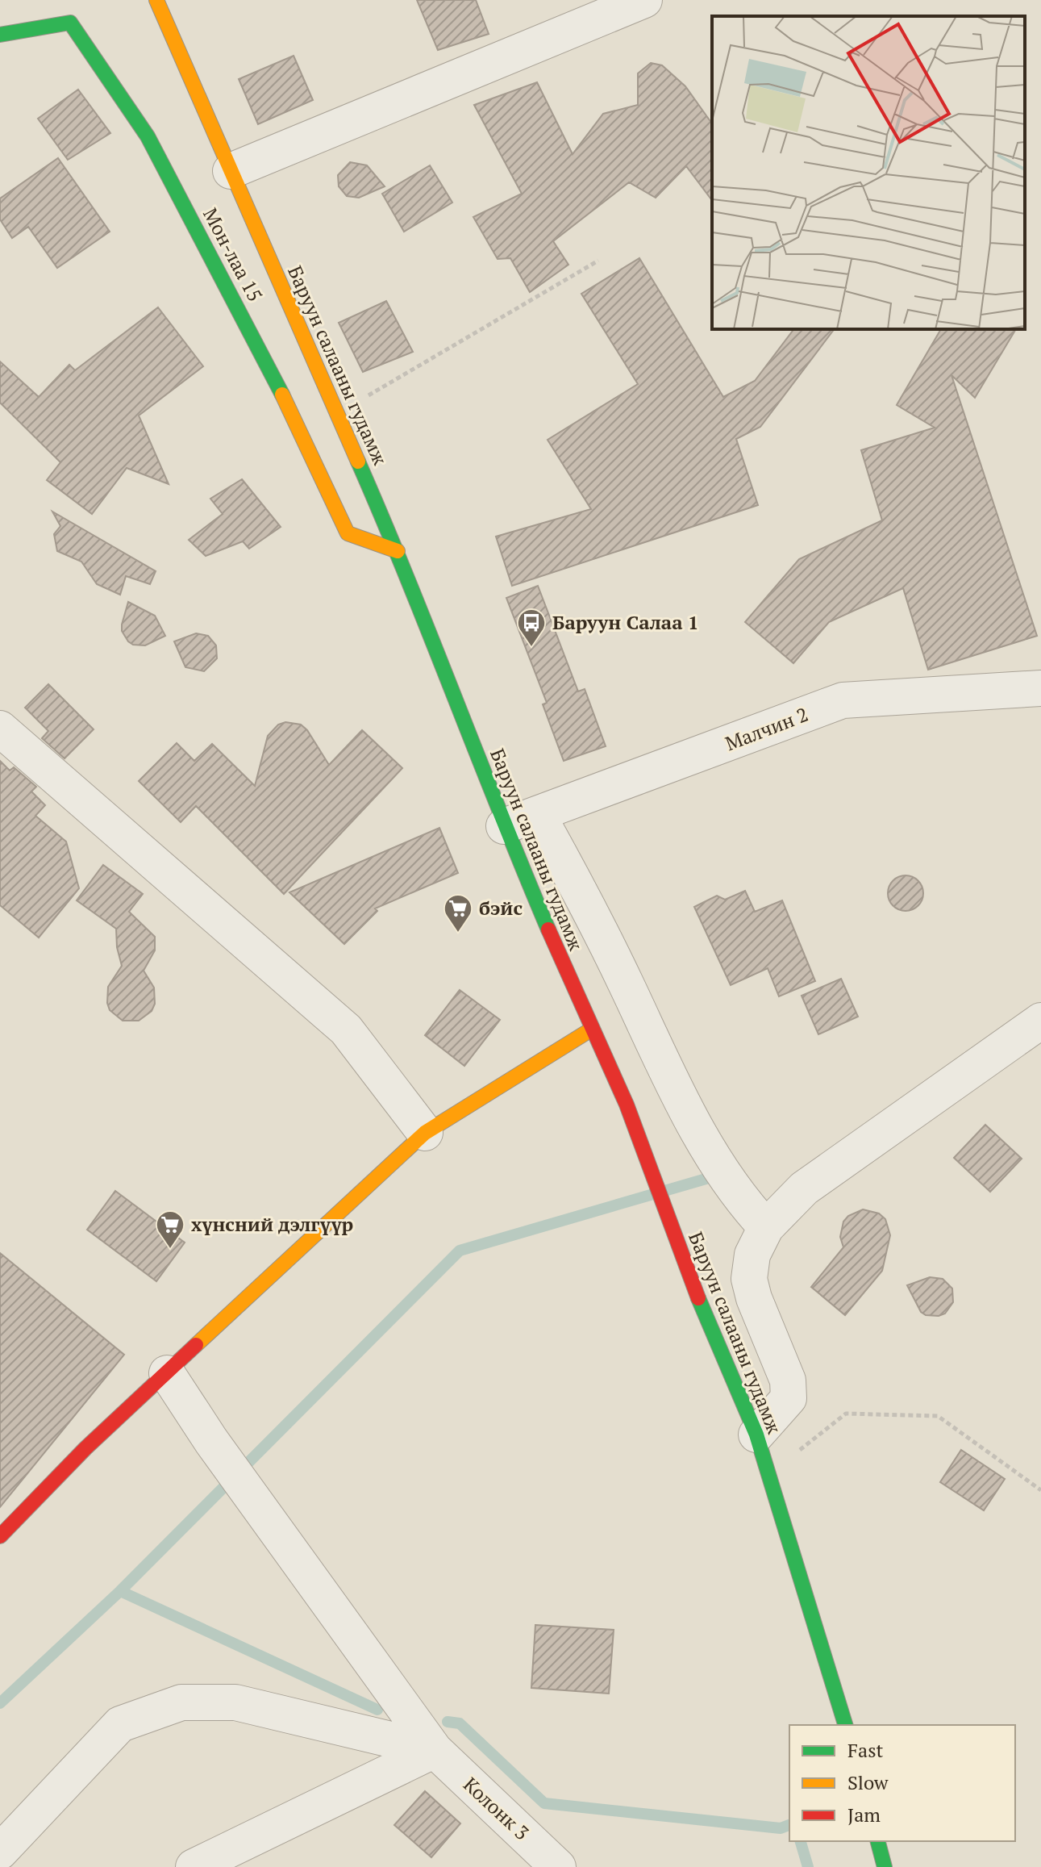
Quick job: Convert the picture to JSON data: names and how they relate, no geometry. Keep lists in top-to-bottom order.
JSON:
{
  "streets": {
    "main road": ["Мон-лаа 15", "Баруун салааны гудамж"],
    "street": ["Малчин 2", "Колонк 3"]
  },
  "crossings": [
    ["Мон-лаа 15", "Баруун салааны гудамж"],
    ["Баруун салааны гудамж", "Малчин 2"]
  ],
  "places": {
    "bus stop": ["Баруун Салаа 1"],
    "supermarket": ["бэйс", "хүнсний дэлгүүр"]
  },
  "legend": ["Fast", "Slow", "Jam"]
}
